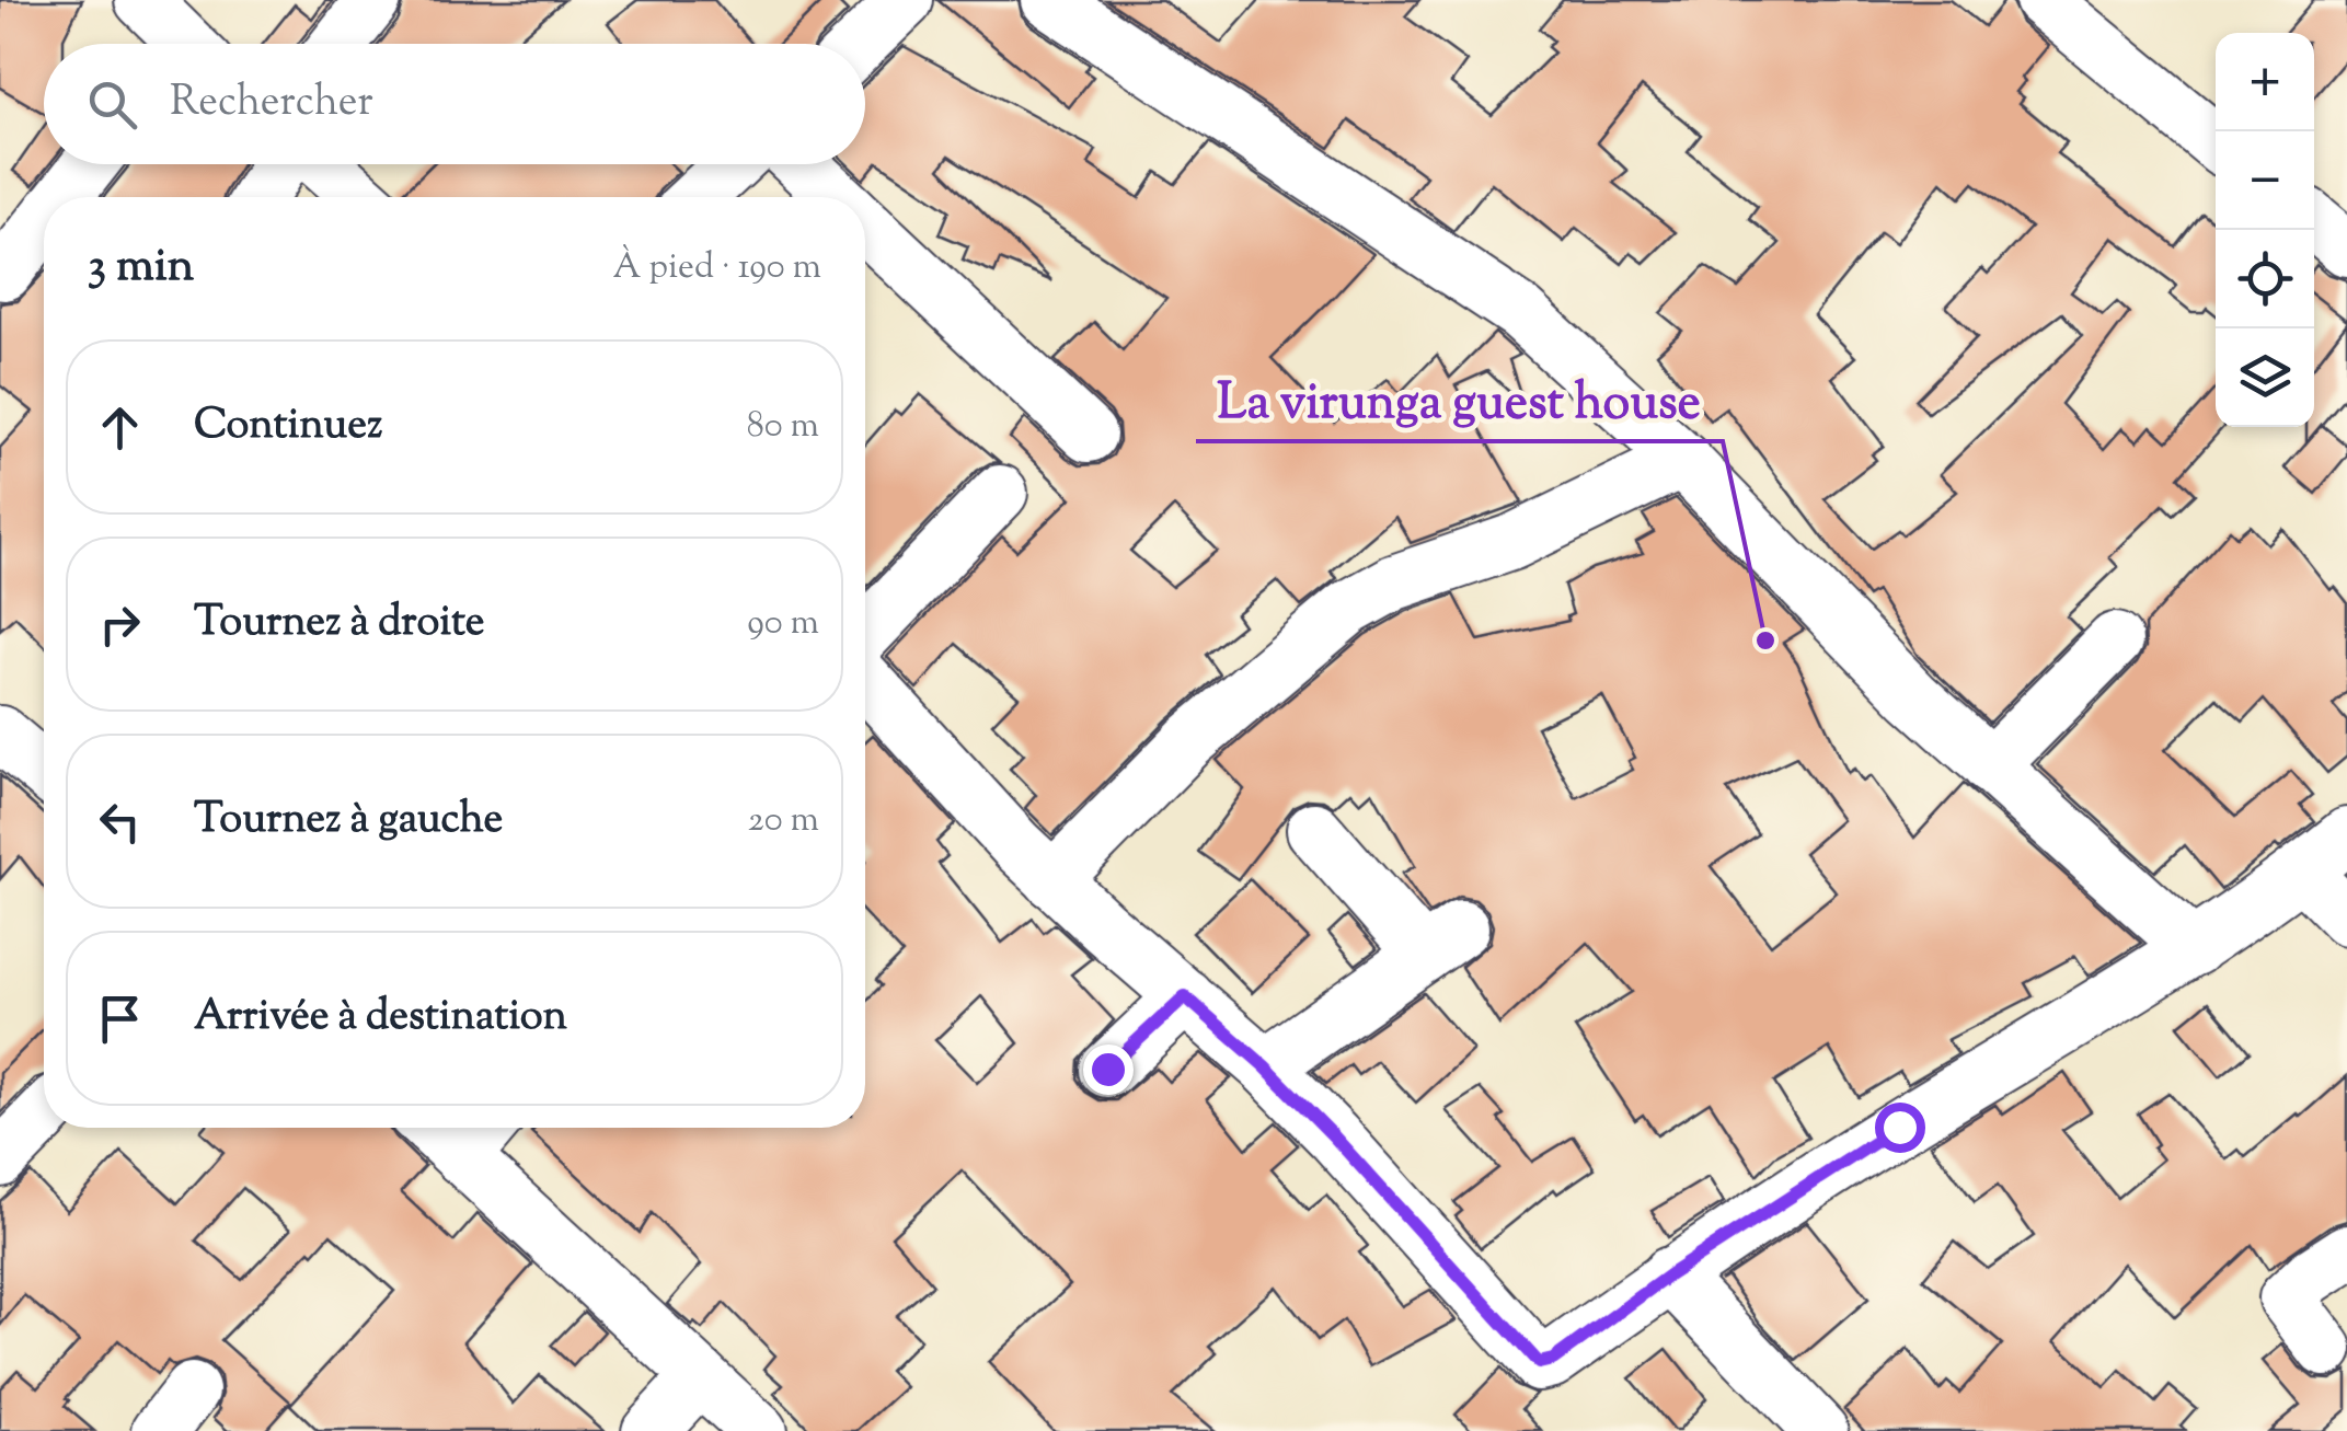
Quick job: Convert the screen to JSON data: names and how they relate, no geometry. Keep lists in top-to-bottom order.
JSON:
{
  "places": ["La virunga guest house"],
  "page": {
    "map_buttons": ["+", "−"],
    "search": "Rechercher",
    "heading": ["3 min", "À pied · 190 m"],
    "list": [
      ["Continuez", "80 m"],
      ["Tournez à droite", "90 m"],
      ["Tournez à gauche", "20 m"],
      "Arrivée à destination"
    ]
  }
}
